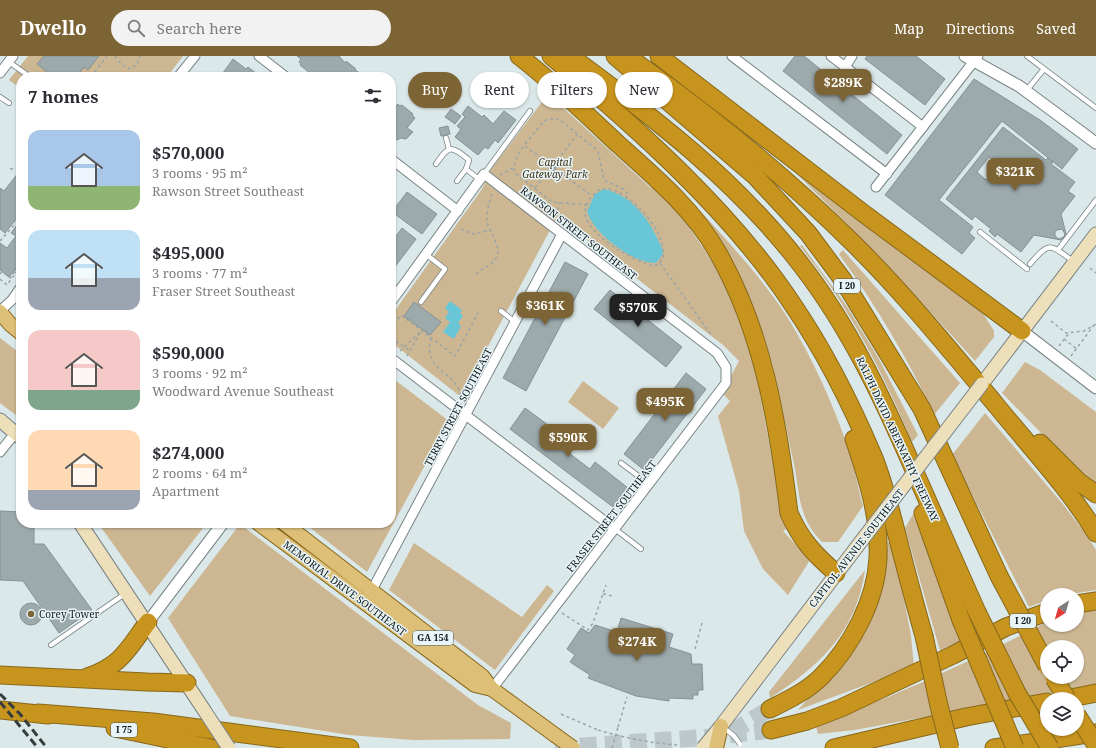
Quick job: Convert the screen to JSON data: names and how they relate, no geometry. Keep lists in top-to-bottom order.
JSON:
{
  "streets": {
    "highway": ["I 20", "RALPH DAVID ABERNATHY FREEWAY", "I 75"],
    "main road": ["CAPITOL AVENUE SOUTHEAST", "MEMORIAL DRIVE SOUTHEAST", "GA 154"],
    "street": ["RAWSON STREET SOUTHEAST", "TERRY STREET SOUTHEAST", "FRASER STREET SOUTHEAST"]
  },
  "crossings": [
    ["RAWSON STREET SOUTHEAST", "TERRY STREET SOUTHEAST"],
    ["RAWSON STREET SOUTHEAST", "FRASER STREET SOUTHEAST"],
    ["TERRY STREET SOUTHEAST", "MEMORIAL DRIVE SOUTHEAST"],
    ["FRASER STREET SOUTHEAST", "MEMORIAL DRIVE SOUTHEAST"]
  ],
  "parks": ["Capital Gateway Park"],
  "places": ["Corey Tower"],
  "north": "bottom left",
  "page": {
    "header": "Dwello",
    "search": "Search here",
    "nav": ["Map", "Directions", "Saved"],
    "price": [
      "$289K",
      "$321K",
      "$361K",
      "$570K",
      "$495K",
      "$590K",
      "$274K"
    ],
    "chip": [
      "Buy",
      "Rent",
      "Filters",
      "New"
    ],
    "heading": "7 homes",
    "list": [
      {
        "name": "$570,000",
        "note": "3 rooms · 95 m² · Rawson Street Southeast"
      },
      {
        "name": "$495,000",
        "note": "3 rooms · 77 m² · Fraser Street Southeast"
      },
      {
        "name": "$590,000",
        "note": "3 rooms · 92 m² · Woodward Avenue Southeast"
      },
      {
        "name": "$274,000",
        "note": "2 rooms · 64 m² · Apartment"
      }
    ]
  }
}
